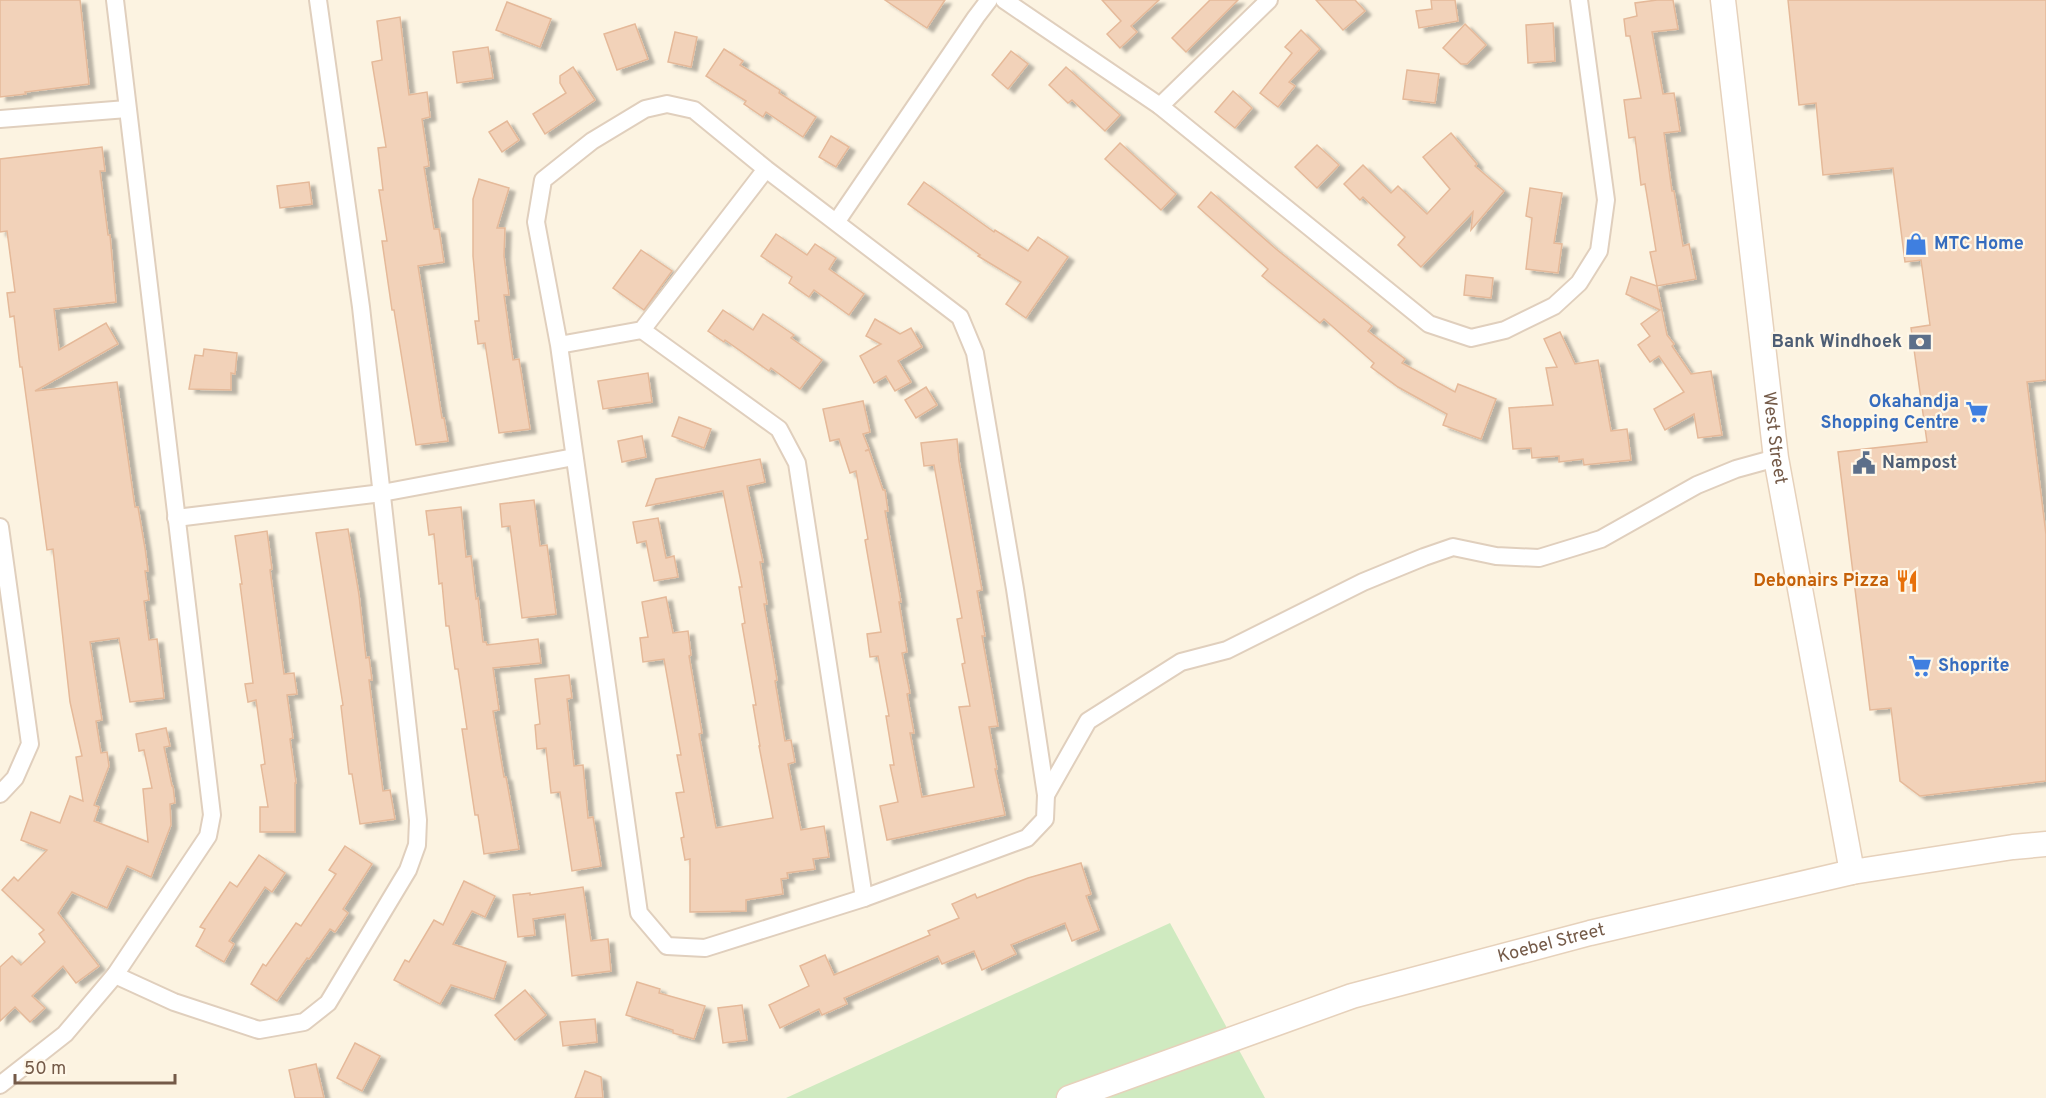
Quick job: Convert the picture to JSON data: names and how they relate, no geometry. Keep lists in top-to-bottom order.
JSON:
{
  "streets": {
    "main road": ["West Street", "Koebel Street"]
  },
  "crossings": [
    ["West Street", "Koebel Street"]
  ],
  "places": {
    "shop": ["MTC Home"],
    "bank": ["Bank Windhoek"],
    "supermarket": ["Okahandja Shopping Centre", "Shoprite"],
    "public building": ["Nampost"],
    "restaurant": ["Debonairs Pizza"]
  },
  "scale_bar": "50 m"
}
